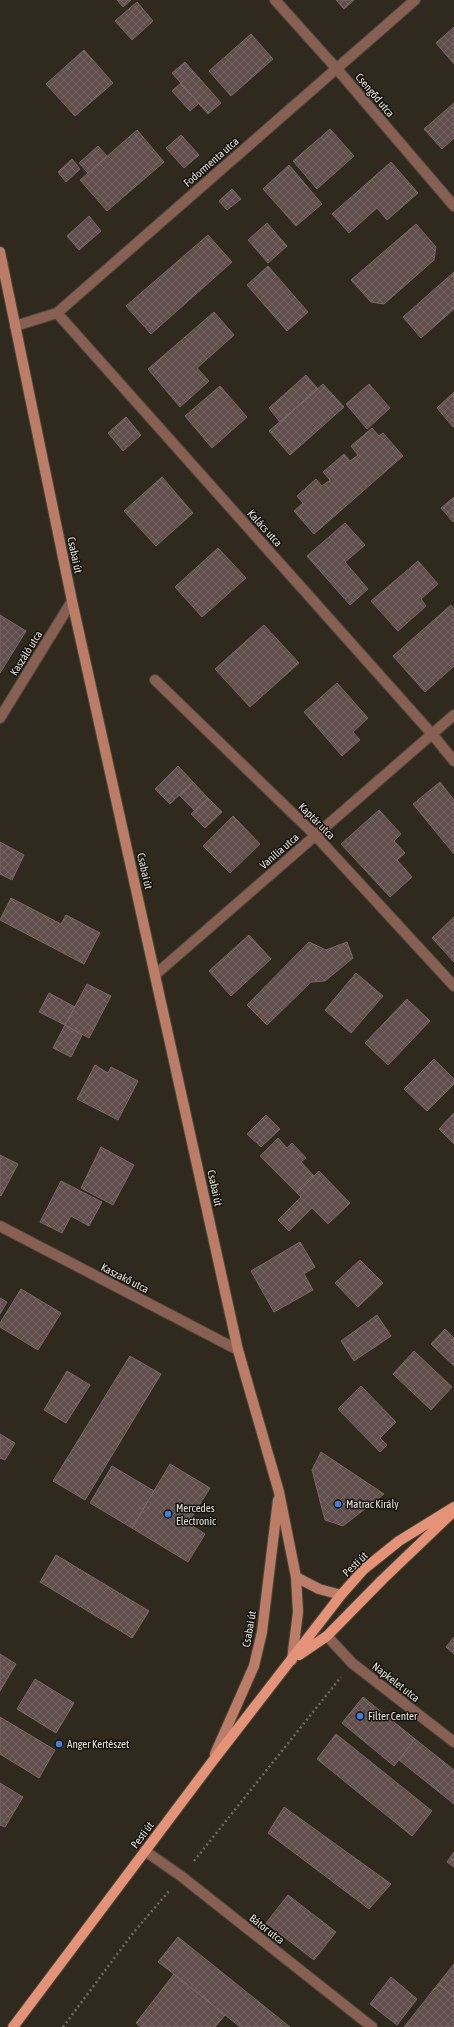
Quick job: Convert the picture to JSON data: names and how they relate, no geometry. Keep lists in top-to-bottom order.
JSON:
{
  "streets": {
    "main road": ["Csabai út", "Pesti út"],
    "street": [
      "Csengőd utca",
      "Fodormenta utca",
      "Kalács utca",
      "Kaszáló utca",
      "Kaptár utca",
      "Vanília utca",
      "Kaszakő utca",
      "Napkelet utca",
      "Bátor utca"
    ]
  },
  "crossings": [
    ["Csengőd utca", "Fodormenta utca"],
    ["Fodormenta utca", "Kalács utca"],
    ["Fodormenta utca", "Csabai út"],
    ["Kalács utca", "Vanília utca"],
    ["Csabai út", "Kaszáló utca"],
    ["Csabai út", "Vanília utca"],
    ["Csabai út", "Kaszakő utca"],
    ["Csabai út", "Pesti út"],
    ["Kaptár utca", "Vanília utca"],
    ["Pesti út", "Napkelet utca"],
    ["Pesti út", "Bátor utca"]
  ],
  "places": [
    "Matrac Király",
    "Mercedes Electronic",
    "Filter Center",
    "Anger Kertészet"
  ]
}
